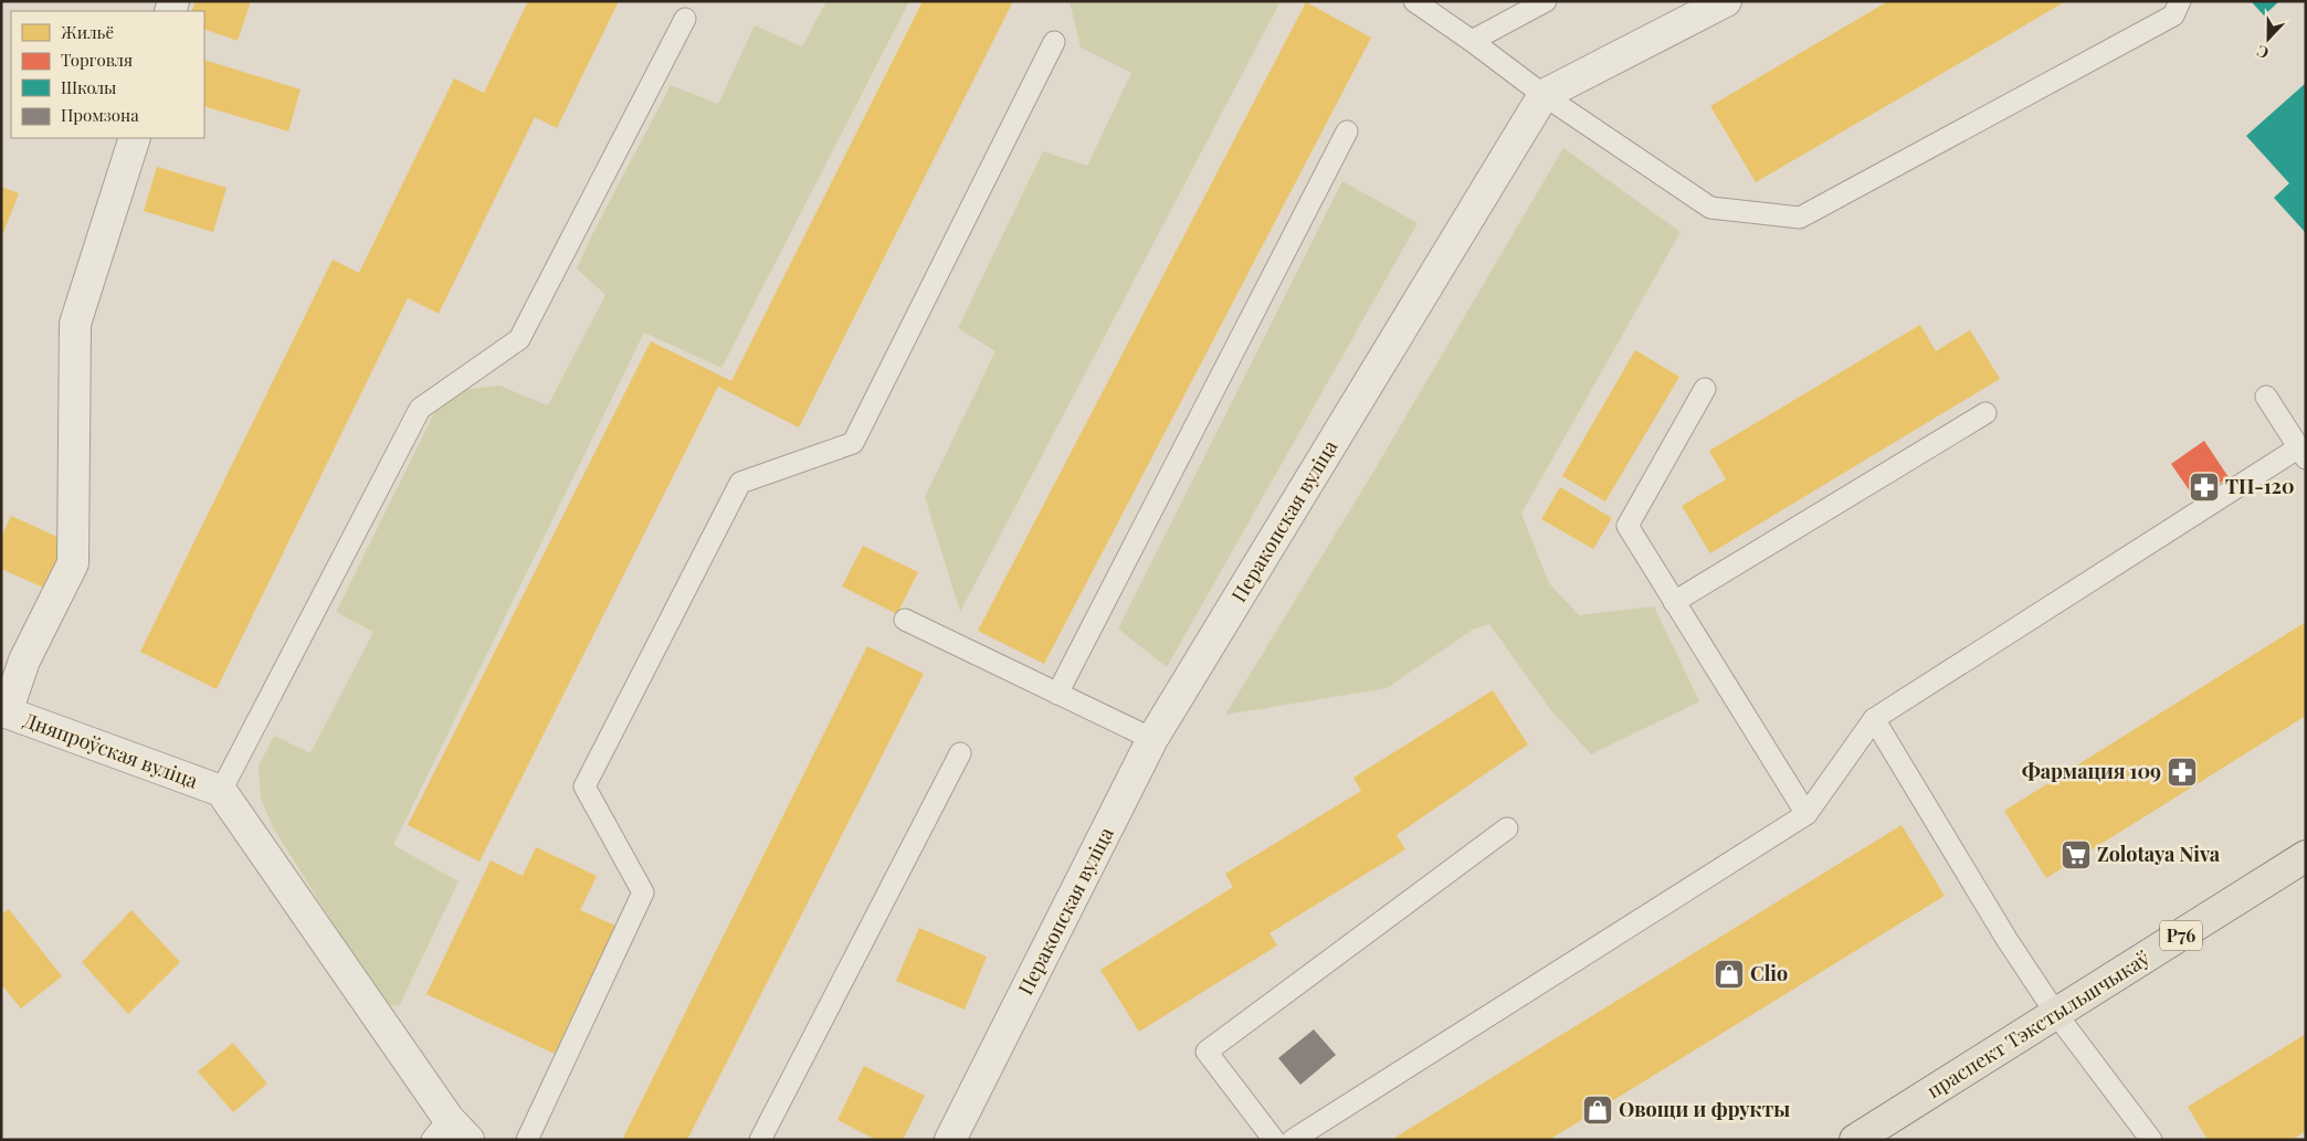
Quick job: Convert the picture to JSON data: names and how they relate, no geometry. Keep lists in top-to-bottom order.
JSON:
{
  "streets": {
    "main road": ["Р76", "праспект Тэкстыльшчыкаў"],
    "street": ["Перакопская вуліца", "Дняпроўская вуліца"]
  },
  "places": {
    "pharmacy": ["ТП-120", "Фармация 109"],
    "supermarket": ["Zolotaya Niva"],
    "shop": ["Clio", "Овощи и фрукты"]
  },
  "legend": [
    "Жильё",
    "Торговля",
    "Школы",
    "Промзона"
  ],
  "north": "bottom"
}
